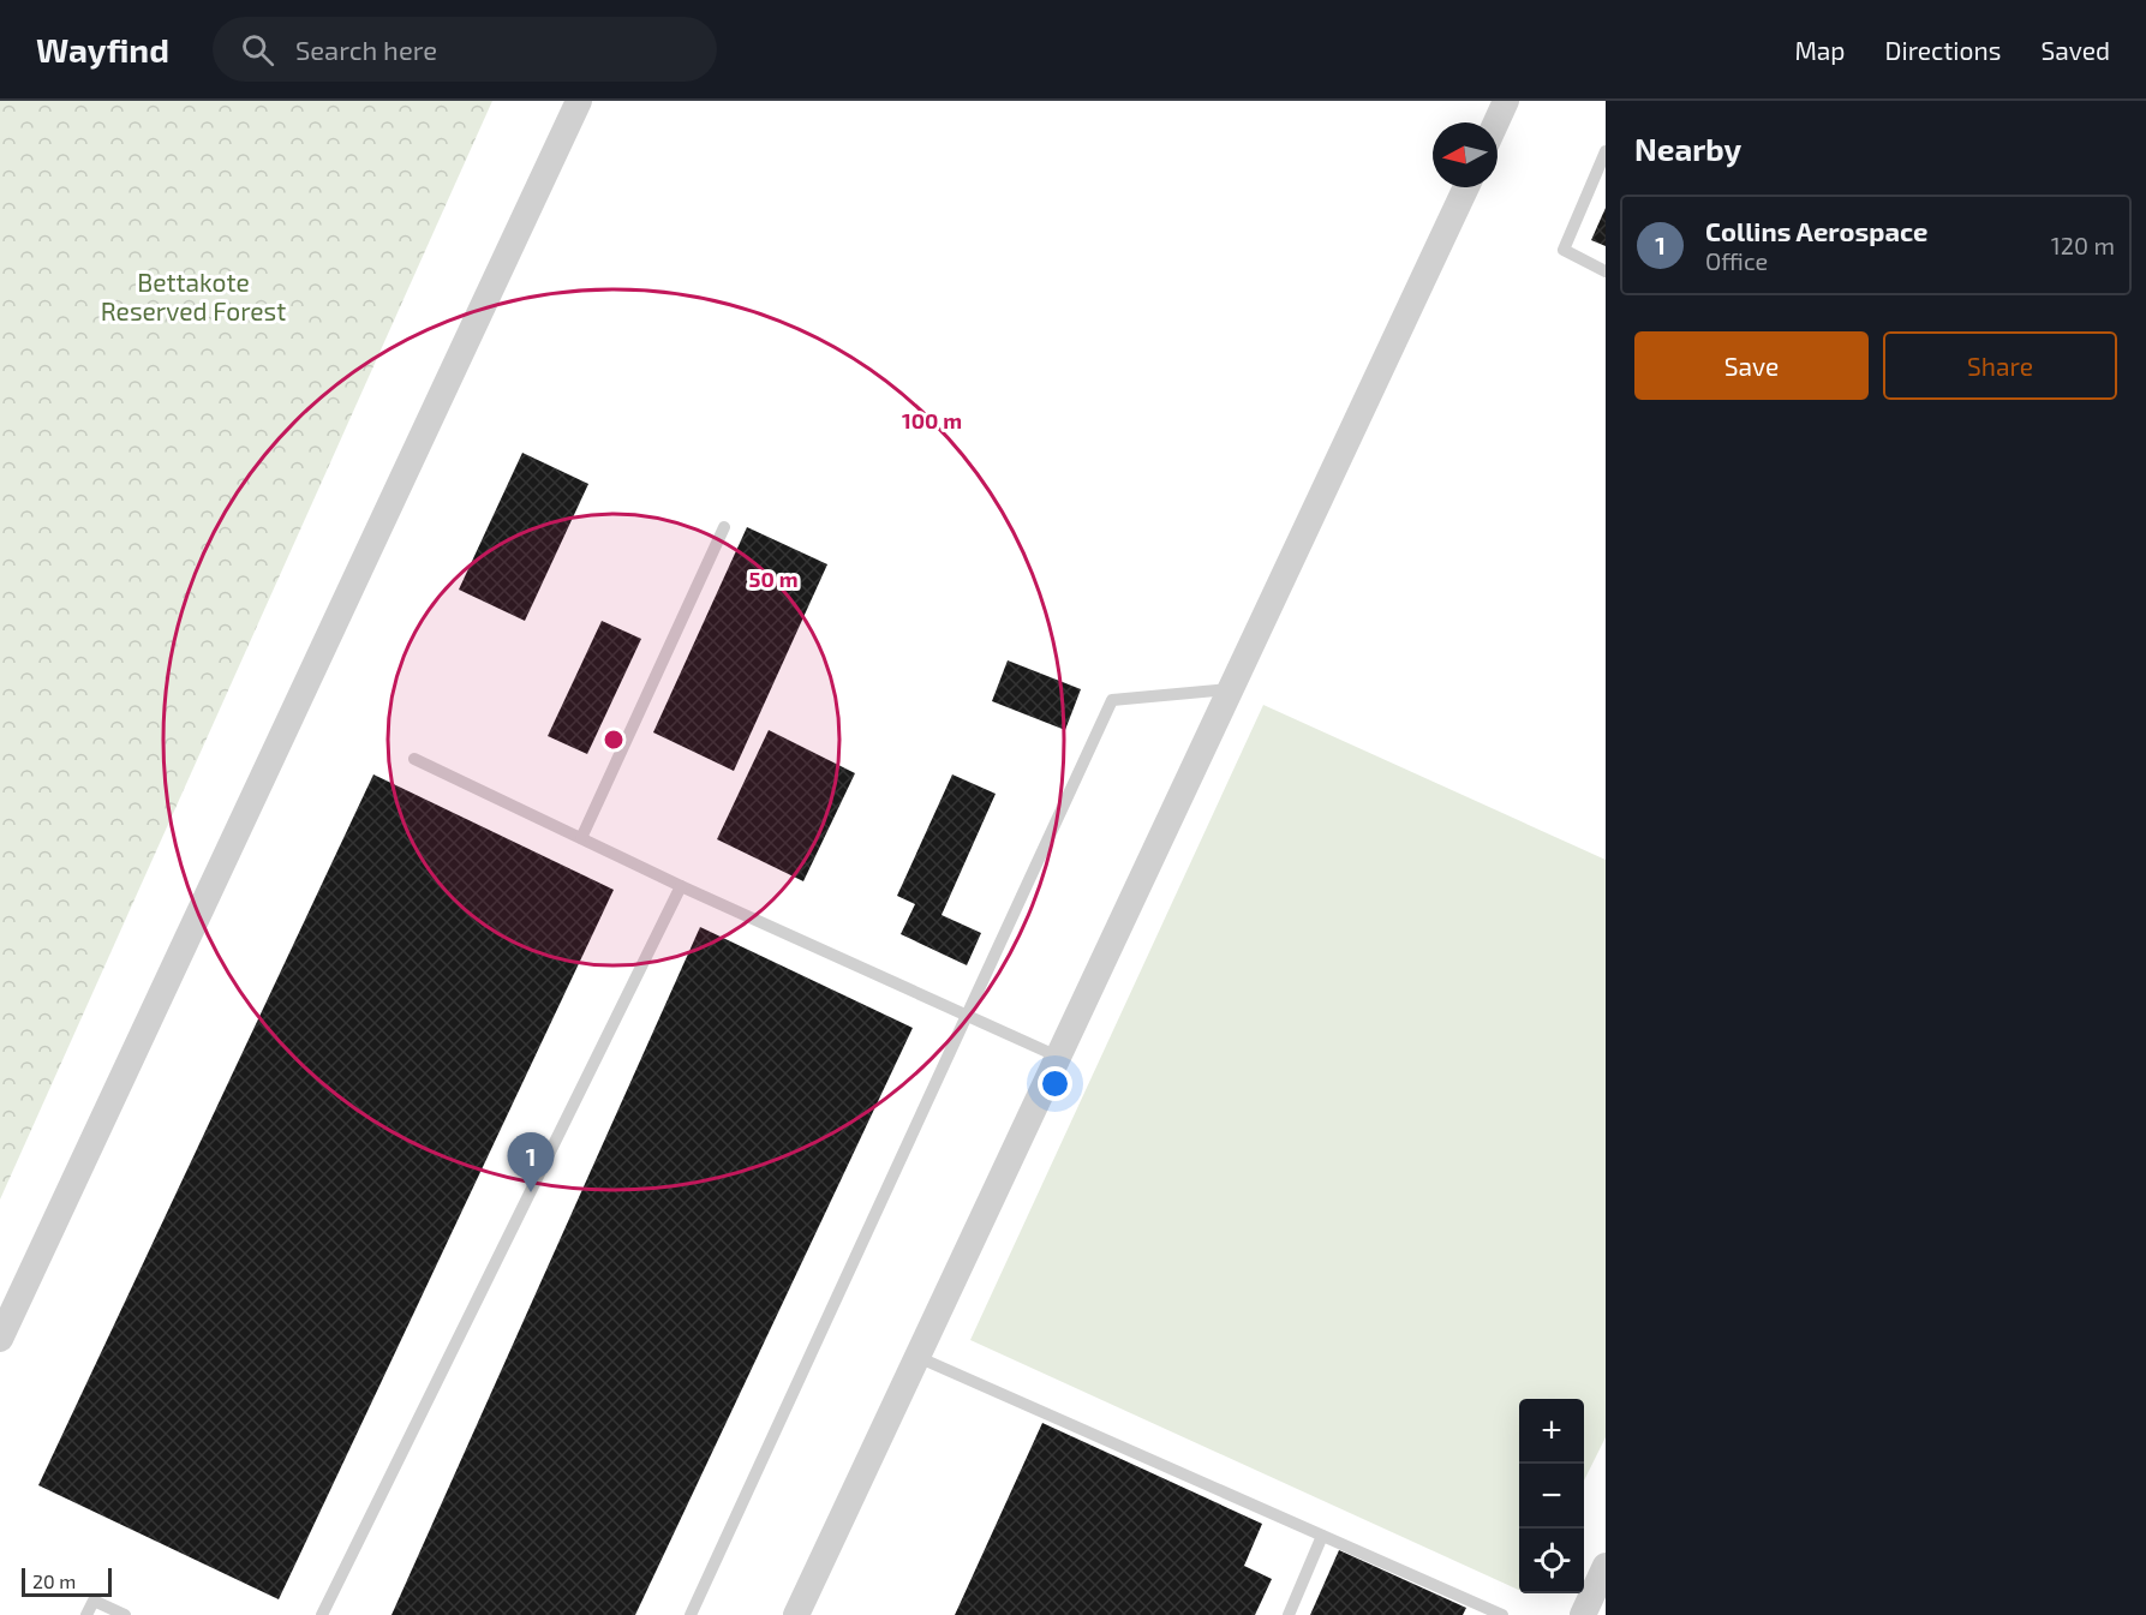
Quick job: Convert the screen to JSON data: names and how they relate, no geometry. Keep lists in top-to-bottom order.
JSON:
{
  "parks": ["Bettakote Reserved Forest"],
  "scale_bar": "20 m",
  "north": "left",
  "page": {
    "header": "Wayfind",
    "search": "Search here",
    "nav": ["Map", "Directions", "Saved"],
    "heading": "Nearby",
    "list": [
      {
        "mark": "1",
        "name": "Collins Aerospace",
        "note": "Office",
        "value": "120 m"
      }
    ],
    "buttons": ["Save", "Share"],
    "pins": "1",
    "map_buttons": ["+", "−"],
    "scale": "20 m"
  },
  "rings": ["100 m", "50 m"]
}
